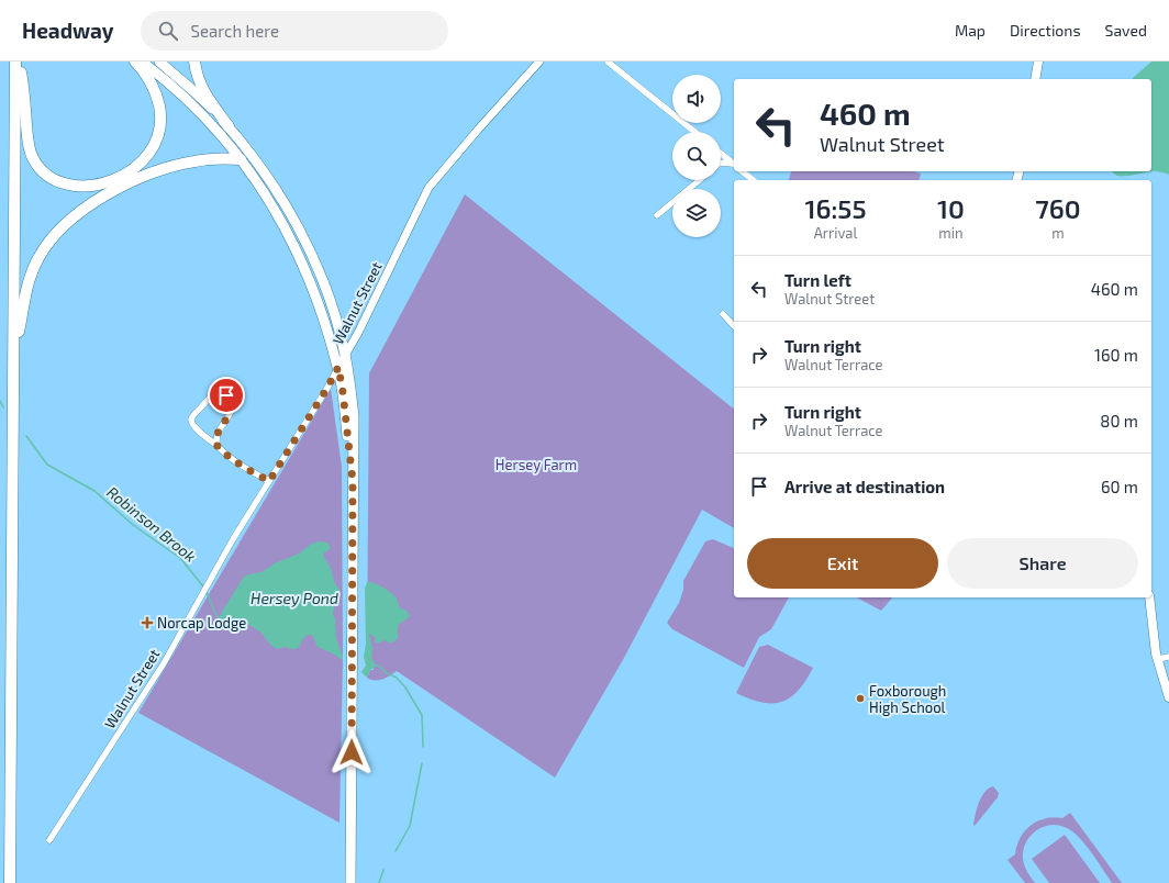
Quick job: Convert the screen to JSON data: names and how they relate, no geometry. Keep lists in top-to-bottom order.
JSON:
{
  "streets": {
    "street": ["Walnut Street"]
  },
  "water": ["Robinson Brook", "Hersey Pond"],
  "parks": ["Hersey Farm"],
  "places": {
    "health": ["Norcap Lodge"],
    "other": ["Foxborough High School"]
  },
  "page": {
    "header": "Headway",
    "search": "Search here",
    "nav": ["Map", "Directions", "Saved"],
    "turn": ["460 m", "Walnut Street"],
    "eta": [
      "16:55",
      "Arrival",
      "10",
      "min",
      "760",
      "m"
    ],
    "list": [
      {
        "name": "Turn left",
        "note": "Walnut Street",
        "value": "460 m"
      },
      {
        "name": "Turn right",
        "note": "Walnut Terrace",
        "value": "160 m"
      },
      {
        "name": "Turn right",
        "note": "Walnut Terrace",
        "value": "80 m"
      },
      {
        "name": "Arrive at destination",
        "value": "60 m"
      }
    ],
    "buttons": ["Exit", "Share"]
  }
}
